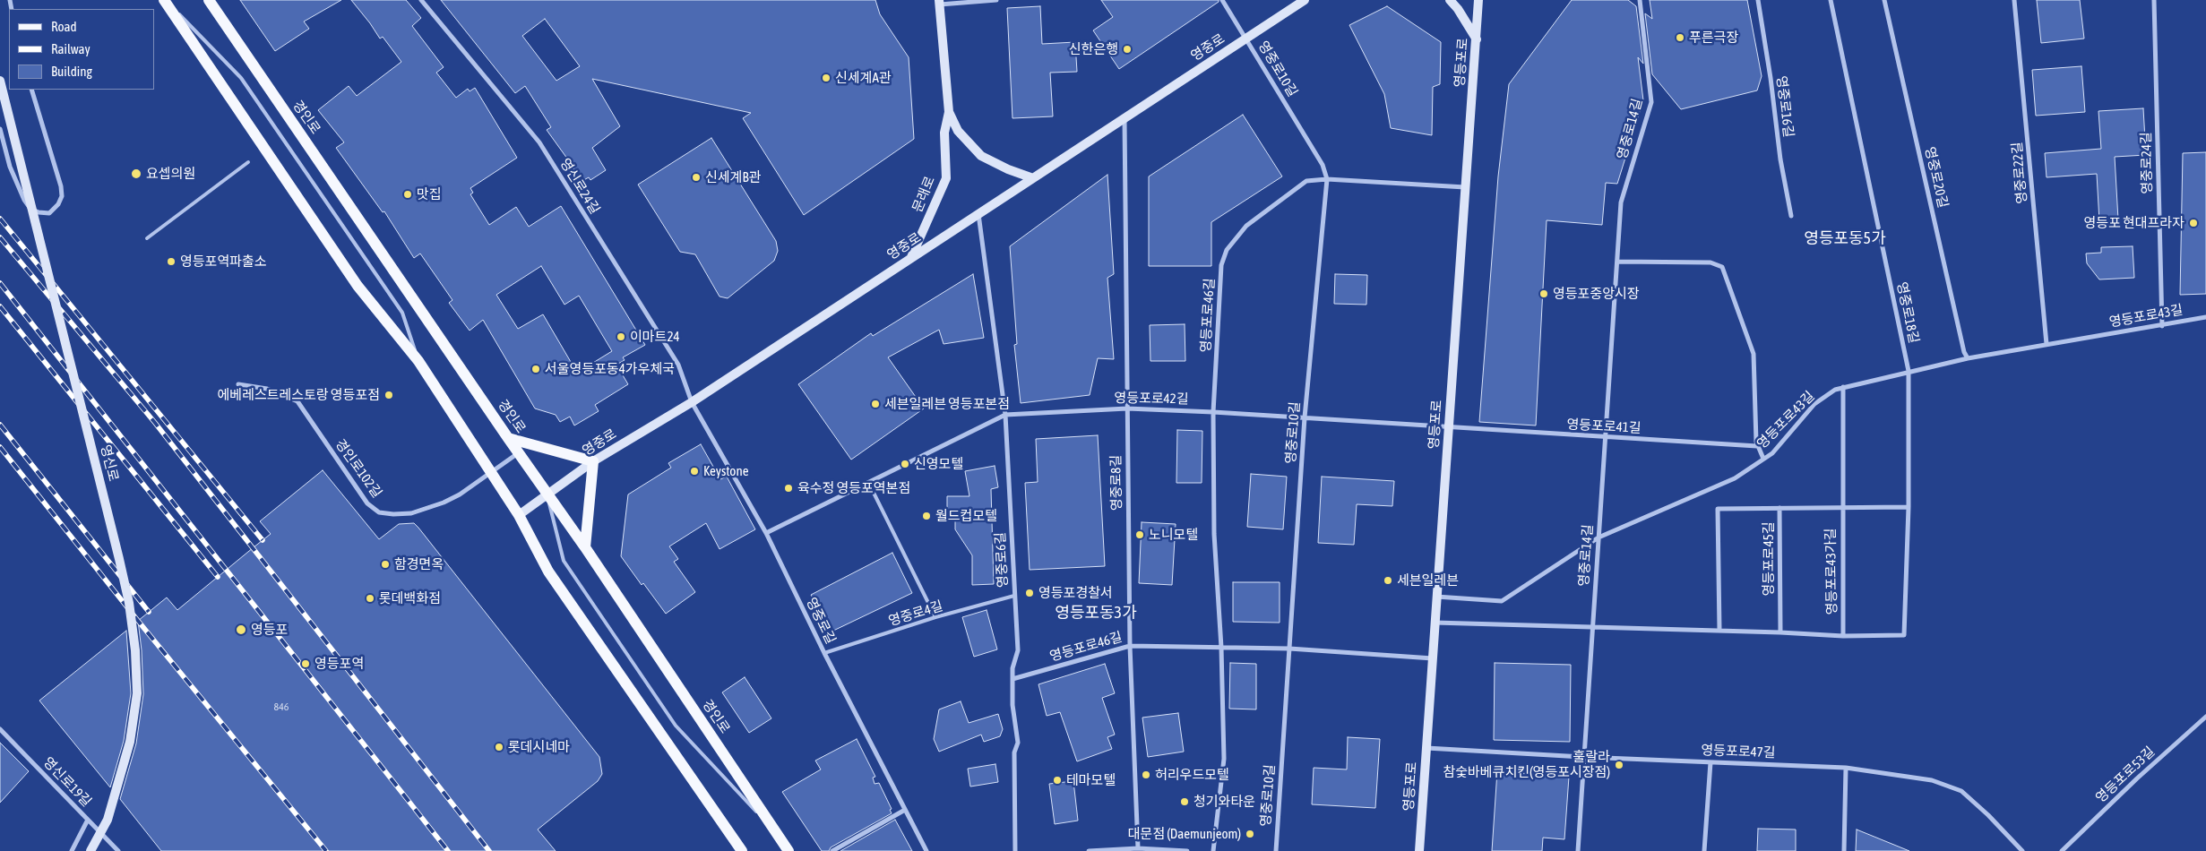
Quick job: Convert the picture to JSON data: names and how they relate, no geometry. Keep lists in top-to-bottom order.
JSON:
{
  "streets": {
    "main road": [
      "영중로",
      "영등포로",
      "경인로",
      "문래로",
      "영신로"
    ],
    "street": [
      "영중로10길",
      "영중로16길",
      "영중로14길",
      "영중로24길",
      "영중로22길",
      "영중로20길",
      "영신로24길",
      "영중로18길",
      "영등포로46길",
      "영등포로43길",
      "영등포로42길",
      "영등포로41길",
      "경인로102길",
      "영중로8길",
      "영등포로45길",
      "영중로6길",
      "영등포로43가길",
      "영중로길",
      "영등포로47길",
      "영등포로53길",
      "영신로19길"
    ],
    "lane": ["영중로4길"]
  },
  "crossings": [
    ["영중로", "영중로10길"],
    ["영중로", "경인로"],
    ["영중로", "영신로24길"],
    ["영중로", "문래로"],
    ["영중로", "영중로8길"],
    ["영중로", "영중로6길"],
    ["영중로", "영중로길"],
    ["영등포로", "영등포로46길"],
    ["영등포로", "영등포로43길"],
    ["영등포로", "영등포로42길"],
    ["영등포로", "영등포로41길"],
    ["영등포로", "영등포로47길"],
    ["영중로10길", "영등포로46길"],
    ["영중로10길", "영등포로42길"],
    ["경인로", "경인로102길"],
    ["영중로14길", "영등포로43길"],
    ["영중로14길", "영등포로41길"],
    ["영중로14길", "영등포로47길"],
    ["영중로24길", "영등포로43길"],
    ["영중로22길", "영등포로43길"],
    ["영중로20길", "영등포로43길"],
    ["영신로24길", "영중로길"],
    ["영중로18길", "영등포로43길"],
    ["영중로18길", "영등포로43가길"],
    ["영등포로46길", "영등포로42길"],
    ["영등포로46길", "영중로8길"],
    ["영등포로46길", "영중로6길"],
    ["영등포로43길", "영등포로43가길"],
    ["영등포로42길", "영등포로41길"],
    ["영등포로42길", "영중로8길"],
    ["영등포로42길", "영중로6길"],
    ["영등포로42길", "영중로길"],
    ["영중로6길", "영중로4길"],
    ["영중로4길", "영중로길"]
  ],
  "districts": ["영등포동5가", "영등포동3가"],
  "places": [
    "푸른극장",
    "신한은행",
    "신세계A관",
    "요셉의원",
    "신세계B관",
    "맛집",
    "영등포 현대프라자",
    "영등포역파출소",
    "영등포중앙시장",
    "이마트24",
    "서울영등포동4가우체국",
    "에베레스트레스토랑 영등포점",
    "세븐일레븐 영등포본점",
    "신영모텔",
    "Keystone",
    "육수정 영등포역본점",
    "월드컵모텔",
    "노니모텔",
    "함경면옥",
    "세븐일레븐",
    "영등포경찰서",
    "롯데백화점",
    "영등포",
    "영등포역",
    "롯데시네마",
    "훌랄라 참숯바베큐치킨(영등포시장점)",
    "허리우드모텔",
    "테마모텔",
    "청기와타운",
    "대문점 (Daemunjeom)"
  ],
  "house_numbers": ["846"],
  "legend": ["Road", "Railway", "Building"]
}
